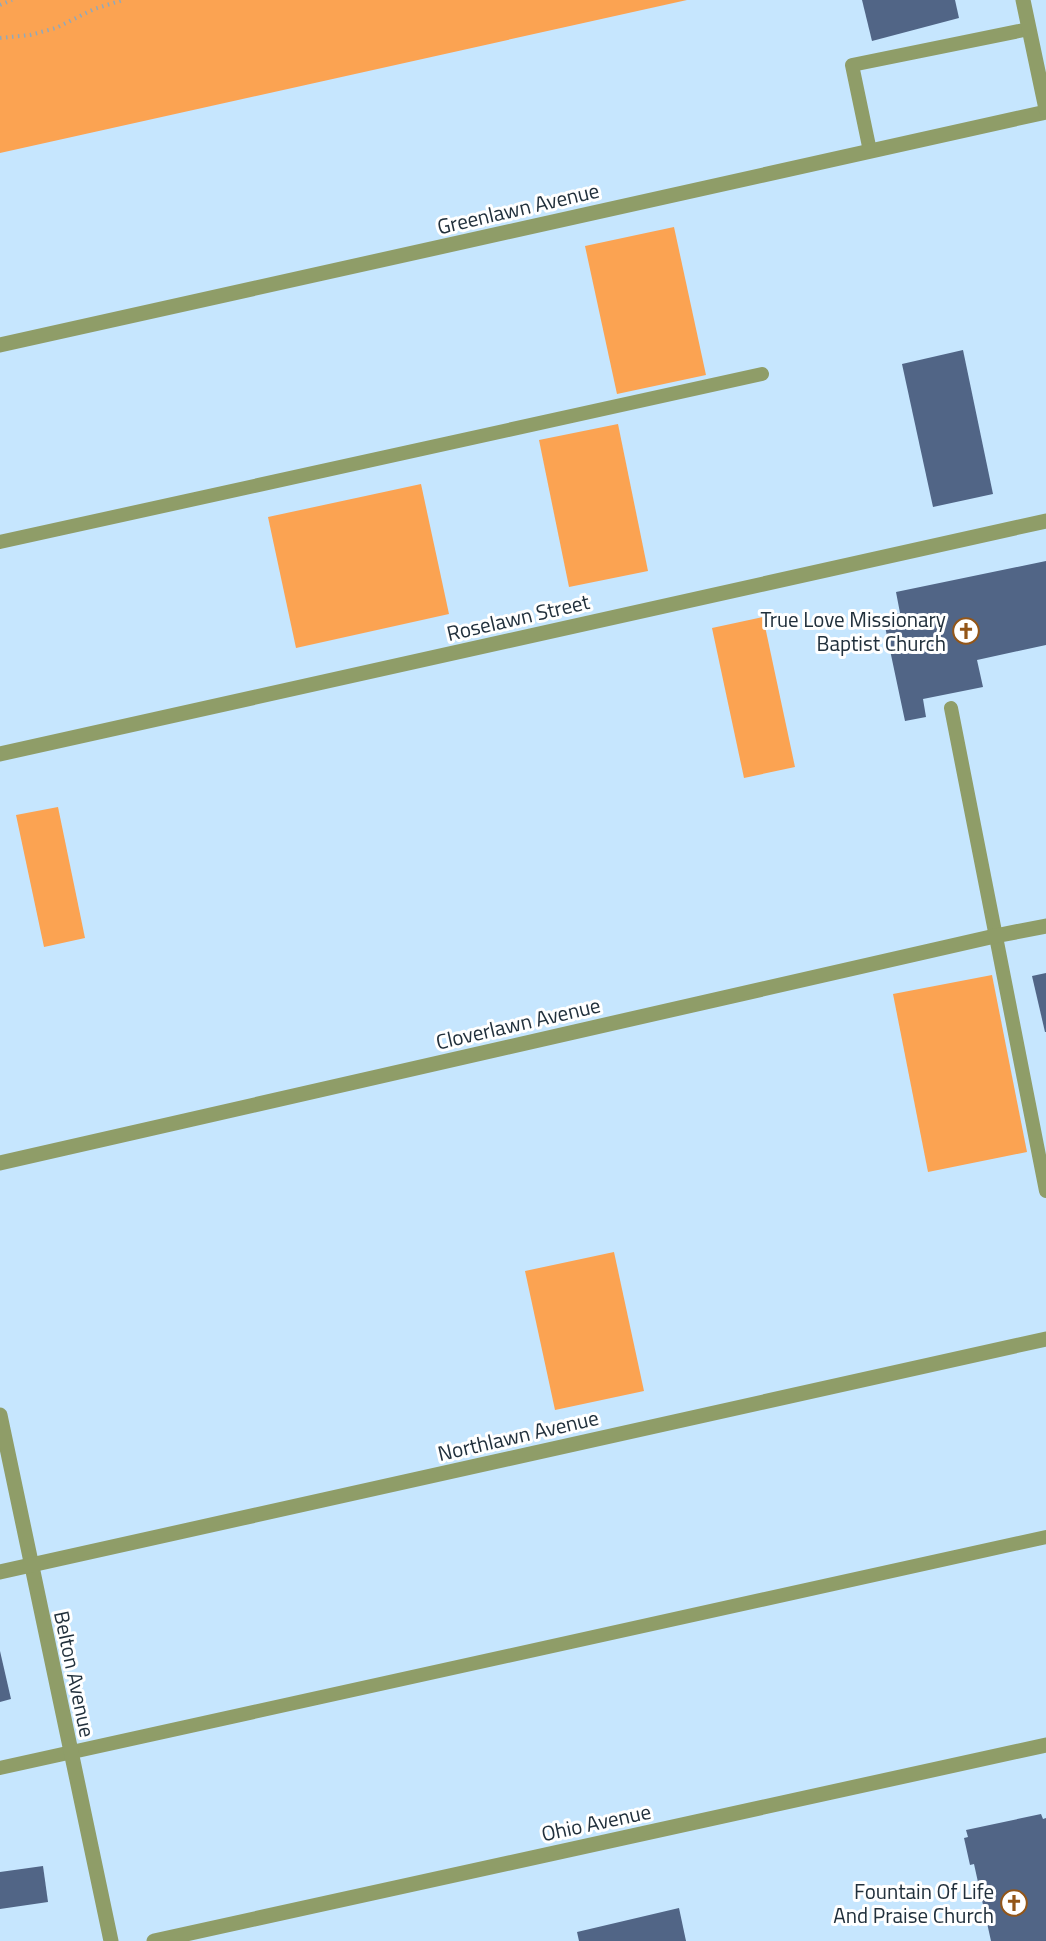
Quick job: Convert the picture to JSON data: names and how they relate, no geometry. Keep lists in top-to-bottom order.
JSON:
{
  "streets": {
    "street": [
      "Greenlawn Avenue",
      "Roselawn Street",
      "Cloverlawn Avenue",
      "Northlawn Avenue",
      "Belton Avenue",
      "Ohio Avenue"
    ]
  },
  "crossings": [
    ["Northlawn Avenue", "Belton Avenue"]
  ],
  "places": {
    "church": ["True Love Missionary Baptist Church", "Fountain Of Life And Praise Church"]
  }
}
